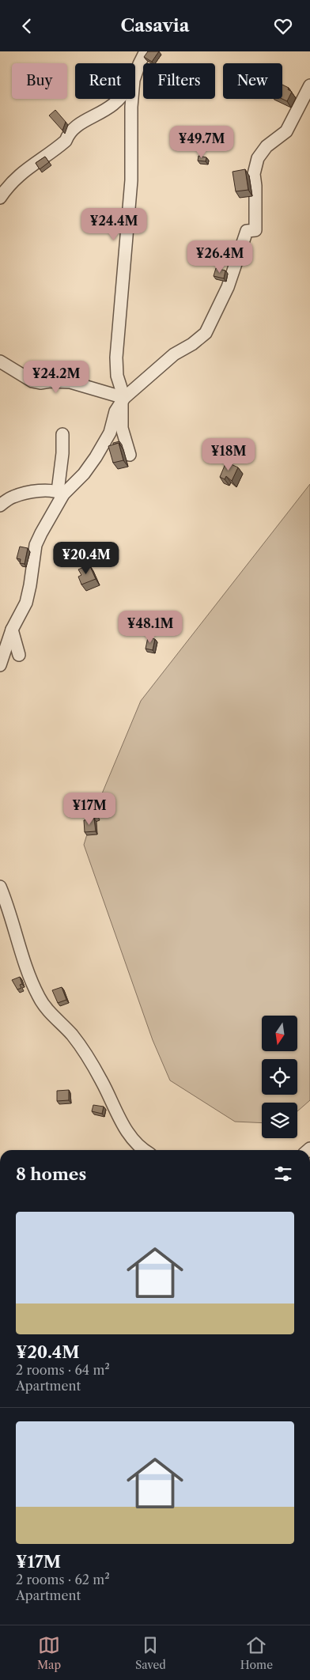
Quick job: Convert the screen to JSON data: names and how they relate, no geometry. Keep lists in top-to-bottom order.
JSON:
{
  "north": "bottom",
  "page": {
    "header": "Casavia",
    "chip": [
      "Buy",
      "Rent",
      "Filters",
      "New"
    ],
    "price": [
      "¥49.7M",
      "¥24.4M",
      "¥26.4M",
      "¥24.2M",
      "¥18M",
      "¥20.4M",
      "¥48.1M",
      "¥17M"
    ],
    "heading": "8 homes",
    "list": [
      {
        "name": "¥20.4M",
        "note": "2 rooms · 64 m² · Apartment"
      },
      {
        "name": "¥17M",
        "note": "2 rooms · 62 m² · Apartment"
      }
    ],
    "tabs": ["Map", "Saved", "Home"]
  }
}
